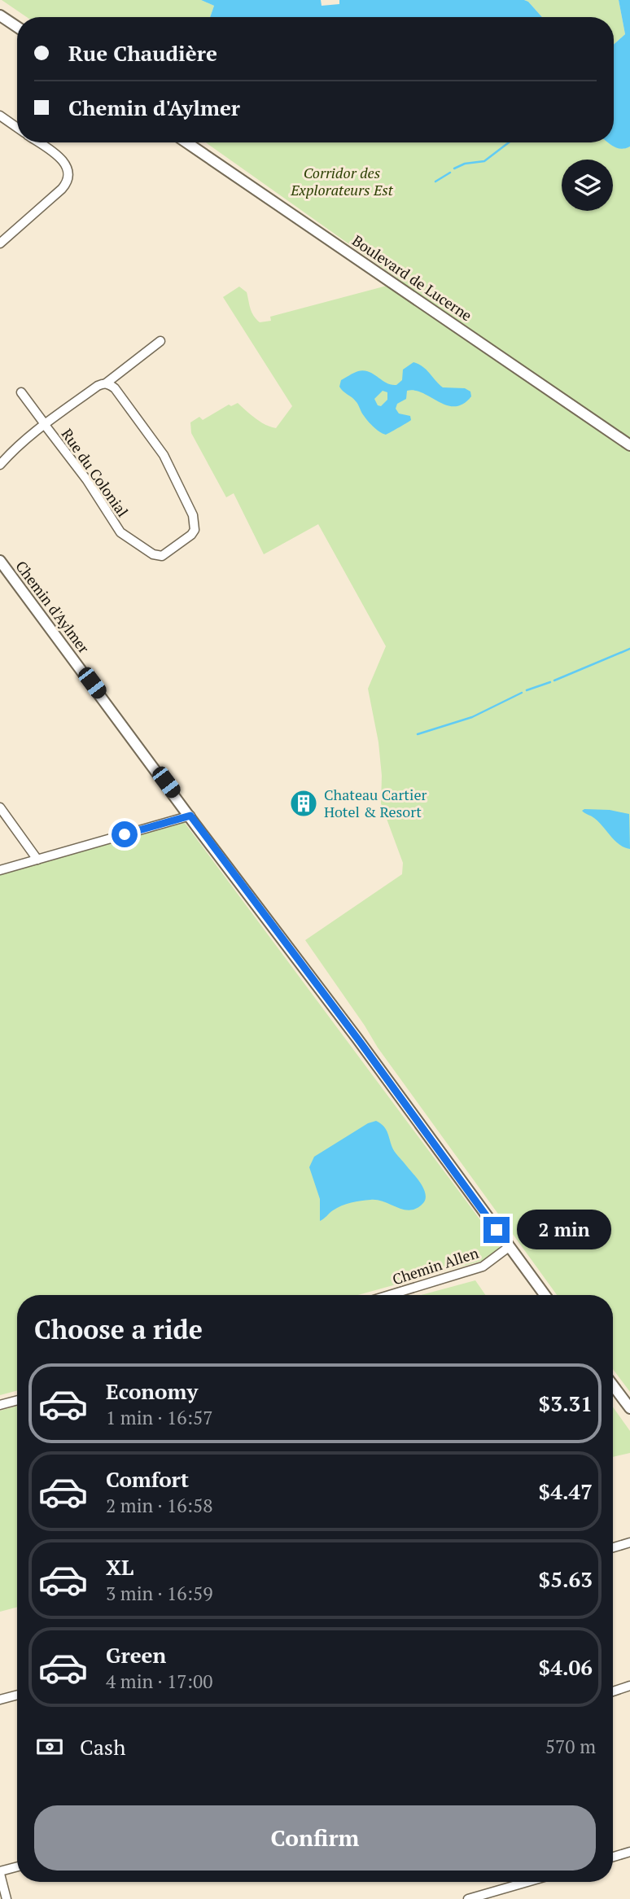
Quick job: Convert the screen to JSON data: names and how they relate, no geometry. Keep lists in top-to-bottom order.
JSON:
{
  "streets": {
    "main road": ["Boulevard de Lucerne", "Chemin d'Aylmer"],
    "street": ["Rue du Colonial", "Chemin Allen"]
  },
  "crossings": [
    ["Chemin d'Aylmer", "Chemin Allen"]
  ],
  "parks": ["Corridor des Explorateurs Est"],
  "places": {
    "building": ["Chateau Cartier Hotel & Resort"]
  },
  "page": {
    "banner": ["Rue Chaudière", "Chemin d'Aylmer"],
    "bubble": "2 min",
    "heading": "Choose a ride",
    "list": [
      {
        "name": "Economy",
        "note": "1 min · 16:57",
        "value": "$3.31"
      },
      {
        "name": "Comfort",
        "note": "2 min · 16:58",
        "value": "$4.47"
      },
      {
        "name": "XL",
        "note": "3 min · 16:59",
        "value": "$5.63"
      },
      {
        "name": "Green",
        "note": "4 min · 17:00",
        "value": "$4.06"
      }
    ],
    "pay": ["Cash", "570 m"],
    "buttons": "Confirm"
  }
}
